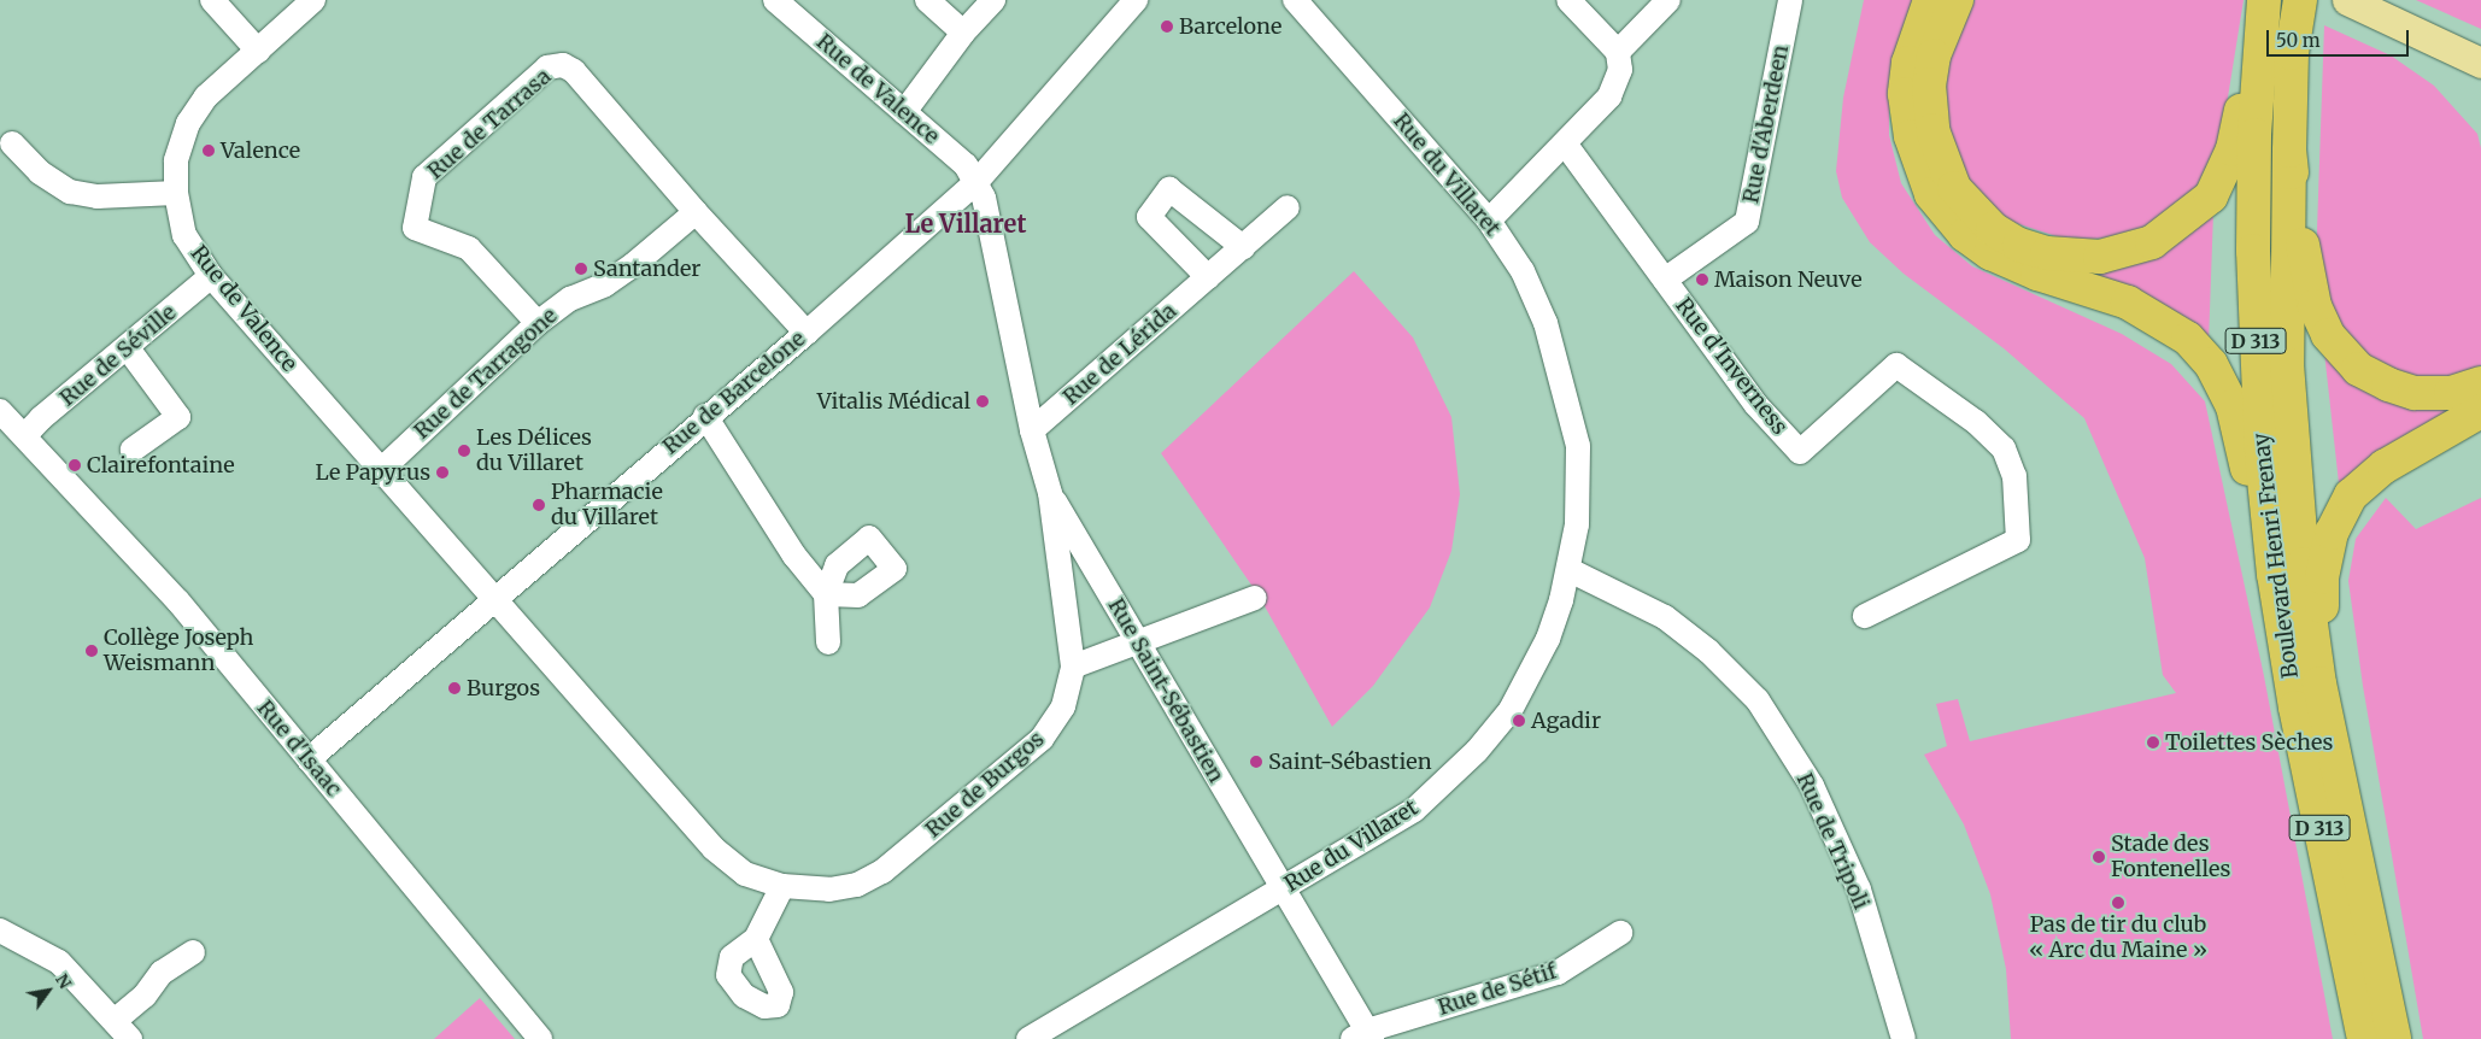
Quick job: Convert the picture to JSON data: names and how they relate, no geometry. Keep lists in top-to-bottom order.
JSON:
{
  "streets": {
    "highway": ["D 313", "Boulevard Henri Frenay"],
    "street": [
      "Rue de Valence",
      "Rue de Tarrasa",
      "Rue d'Aberdeen",
      "Rue du Villaret",
      "Rue de Lérida",
      "Rue de Séville",
      "Rue d'Inverness",
      "Rue de Tarragone",
      "Rue de Barcelone",
      "Rue Saint-Sébastien",
      "Rue d'Isaac",
      "Rue de Burgos",
      "Rue de Tripoli",
      "Rue de Sétif"
    ]
  },
  "crossings": [
    ["Rue de Valence", "Rue de Séville"],
    ["Rue de Valence", "Rue de Tarragone"],
    ["Rue de Valence", "Rue de Barcelone"],
    ["Rue de Valence", "Rue de Burgos"],
    ["Rue de Tarrasa", "Rue de Tarragone"],
    ["Rue d'Aberdeen", "Rue d'Inverness"],
    ["Rue du Villaret", "Rue Saint-Sébastien"],
    ["Rue du Villaret", "Rue de Tripoli"],
    ["D 313", "Boulevard Henri Frenay"],
    ["Rue de Lérida", "Rue de Burgos"],
    ["Rue de Séville", "Rue d'Isaac"],
    ["Rue de Barcelone", "Rue d'Isaac"],
    ["Rue de Barcelone", "Rue de Burgos"],
    ["Rue Saint-Sébastien", "Rue de Burgos"],
    ["Rue Saint-Sébastien", "Rue de Sétif"]
  ],
  "districts": ["Le Villaret"],
  "places": [
    "Barcelone",
    "Valence",
    "Santander",
    "Maison Neuve",
    "Vitalis Médical",
    "Les Délices du Villaret",
    "Clairefontaine",
    "Le Papyrus",
    "Pharmacie du Villaret",
    "Collège Joseph Weismann",
    "Burgos",
    "Agadir",
    "Toilettes Sèches",
    "Saint-Sébastien",
    "Stade des Fontenelles",
    "Pas de tir du club « Arc du Maine »"
  ],
  "scale_bar": "50 m",
  "north": "top right"
}
